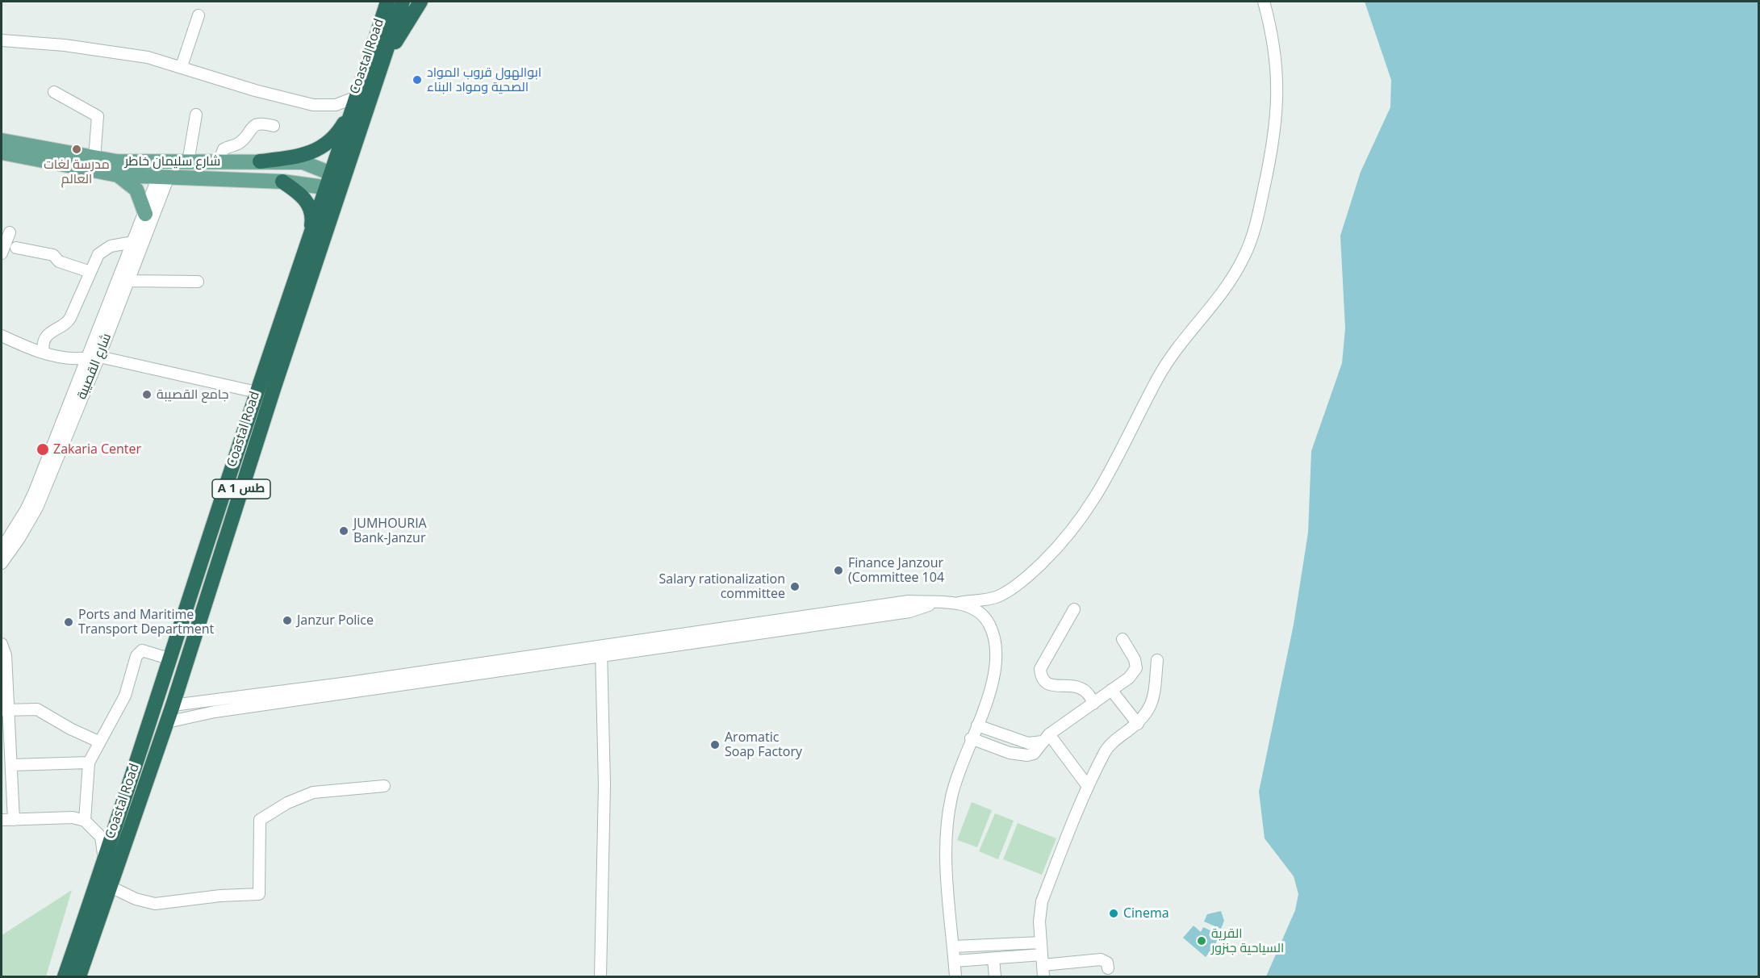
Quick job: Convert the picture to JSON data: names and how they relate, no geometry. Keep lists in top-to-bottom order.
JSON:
{
  "streets": {
    "highway": ["Coastal Road", "A 1 طس"],
    "main road": ["شارع سليمان خاطر"],
    "street": ["شارع القصيبة"]
  },
  "crossings": [
    ["Coastal Road", "شارع سليمان خاطر"],
    ["شارع سليمان خاطر", "شارع القصيبة"]
  ],
  "places": [
    "ابوالهول قروب المواد الصحية ومواد البناء",
    "مدرسة لغات العالم",
    "جامع القصيبة",
    "Zakaria Center",
    "JUMHOURIA Bank-Janzur",
    "Finance Janzour (Committee 104",
    "Salary rationalization committee",
    "Janzur Police",
    "Ports and Maritime Transport Department",
    "Aromatic Soap Factory",
    "Cinema",
    "القرية السياحية جنزور"
  ]
}
